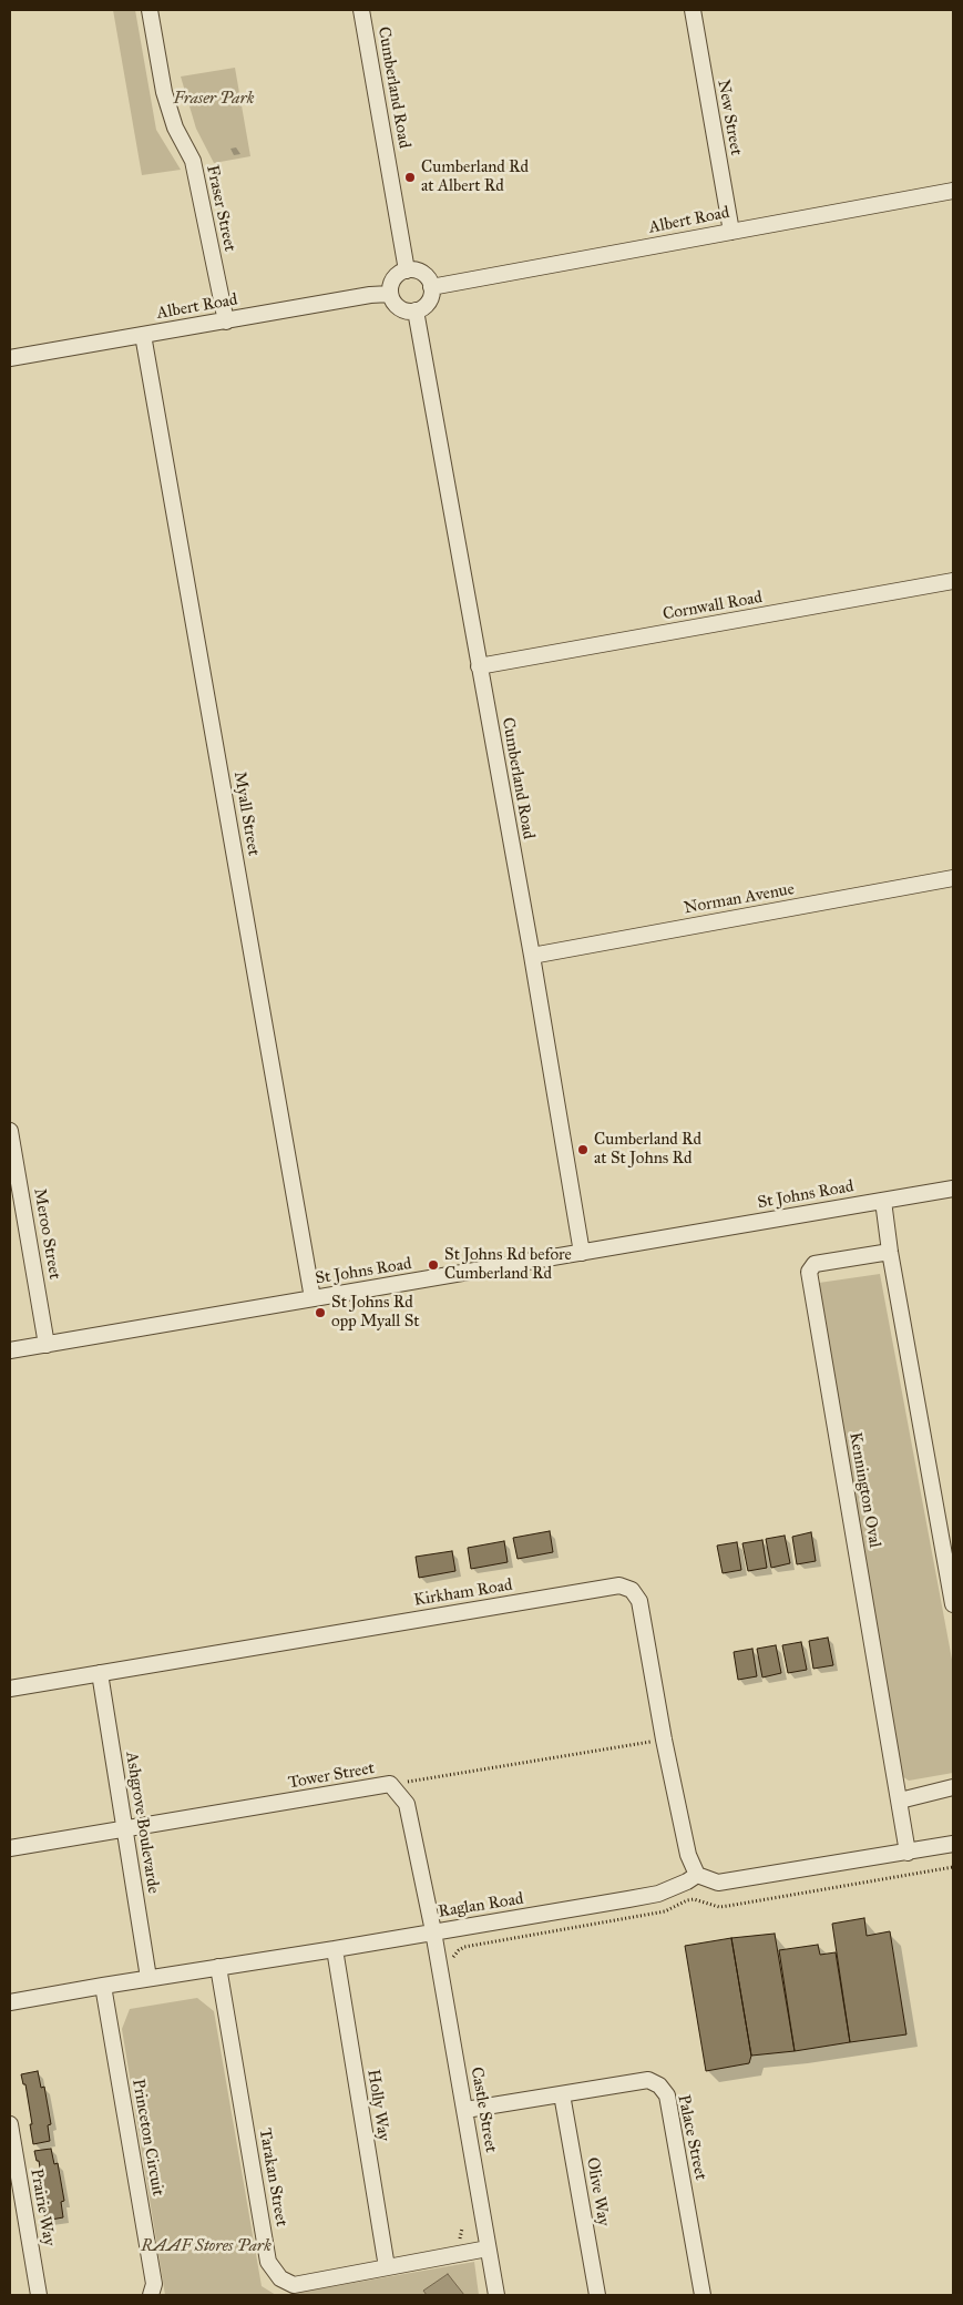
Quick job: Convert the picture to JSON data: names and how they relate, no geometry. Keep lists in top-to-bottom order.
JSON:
{
  "streets": {
    "street": [
      "Cumberland Road",
      "New Street",
      "Fraser Street",
      "Albert Road",
      "Cornwall Road",
      "Myall Street",
      "Norman Avenue",
      "St Johns Road",
      "Meroo Street",
      "Kennington Oval",
      "Kirkham Road",
      "Tower Street",
      "Ashgrove Boulevarde",
      "Raglan Road",
      "Holly Way",
      "Castle Street",
      "Princeton Circuit",
      "Palace Street",
      "Tarakan Street",
      "Olive Way",
      "Prairie Way"
    ]
  },
  "crossings": [
    ["Cumberland Road", "Albert Road"],
    ["Cumberland Road", "Cornwall Road"],
    ["Cumberland Road", "Norman Avenue"],
    ["Cumberland Road", "St Johns Road"],
    ["New Street", "Albert Road"],
    ["Fraser Street", "Albert Road"],
    ["Albert Road", "Myall Street"],
    ["Myall Street", "St Johns Road"],
    ["St Johns Road", "Meroo Street"],
    ["Kirkham Road", "Ashgrove Boulevarde"],
    ["Kirkham Road", "Raglan Road"],
    ["Tower Street", "Ashgrove Boulevarde"],
    ["Tower Street", "Raglan Road"],
    ["Tower Street", "Castle Street"],
    ["Ashgrove Boulevarde", "Raglan Road"],
    ["Raglan Road", "Holly Way"],
    ["Raglan Road", "Castle Street"],
    ["Raglan Road", "Princeton Circuit"],
    ["Raglan Road", "Tarakan Street"],
    ["Holly Way", "Tarakan Street"],
    ["Castle Street", "Palace Street"],
    ["Castle Street", "Tarakan Street"],
    ["Palace Street", "Olive Way"]
  ],
  "parks": ["Fraser Park", "RAAF Stores Park"],
  "places": [
    "Cumberland Rd at Albert Rd",
    "Cumberland Rd at St Johns Rd",
    "St Johns Rd before Cumberland Rd",
    "St Johns Rd opp Myall St"
  ]
}
